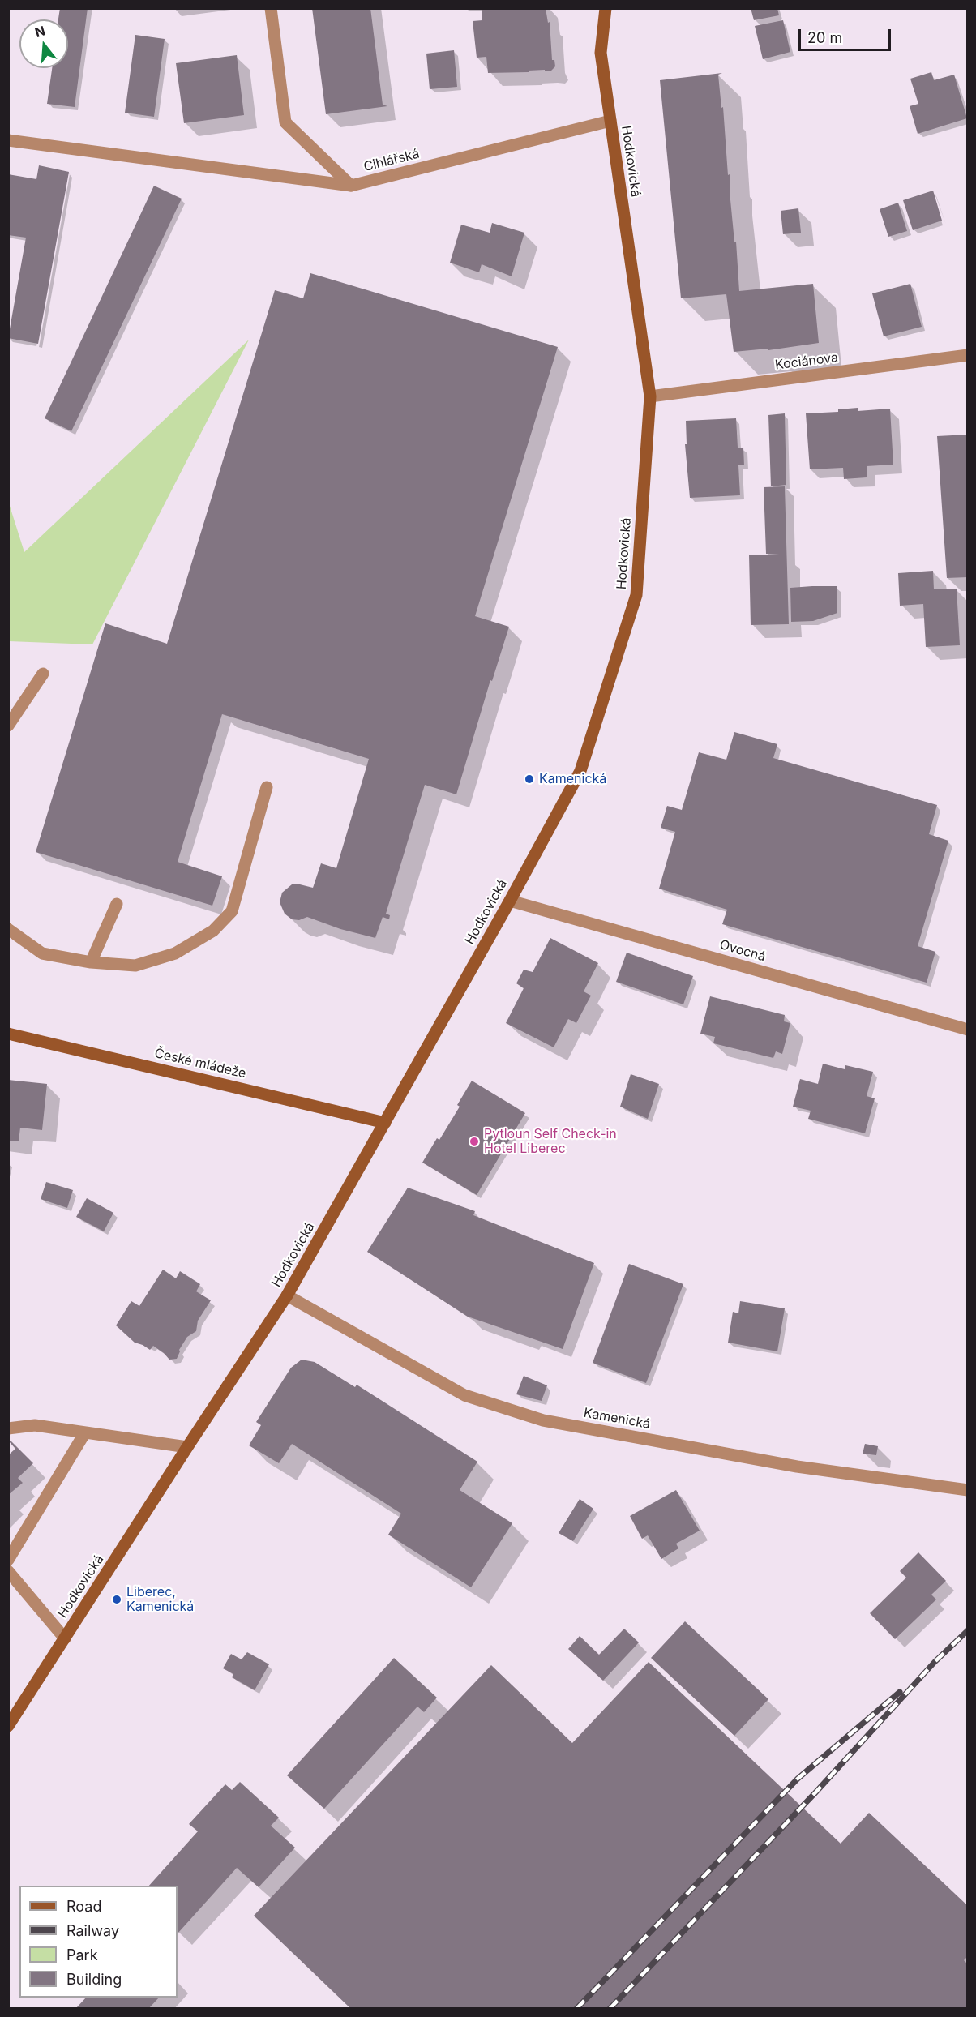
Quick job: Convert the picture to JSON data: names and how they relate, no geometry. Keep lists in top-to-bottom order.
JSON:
{
  "streets": {
    "street": [
      "Cihlářská",
      "Hodkovická",
      "Kociánova",
      "Ovocná",
      "České mládeže",
      "Kamenická"
    ]
  },
  "crossings": [
    ["Cihlářská", "Hodkovická"],
    ["Hodkovická", "Kociánova"],
    ["Hodkovická", "Ovocná"],
    ["Hodkovická", "České mládeže"],
    ["Hodkovická", "Kamenická"]
  ],
  "places": ["Kamenická", "Pytloun Self Check-in Hotel Liberec", "Liberec, Kamenická"],
  "legend": [
    "Road",
    "Railway",
    "Park",
    "Building"
  ],
  "scale_bar": "20 m",
  "north": "top"
}
